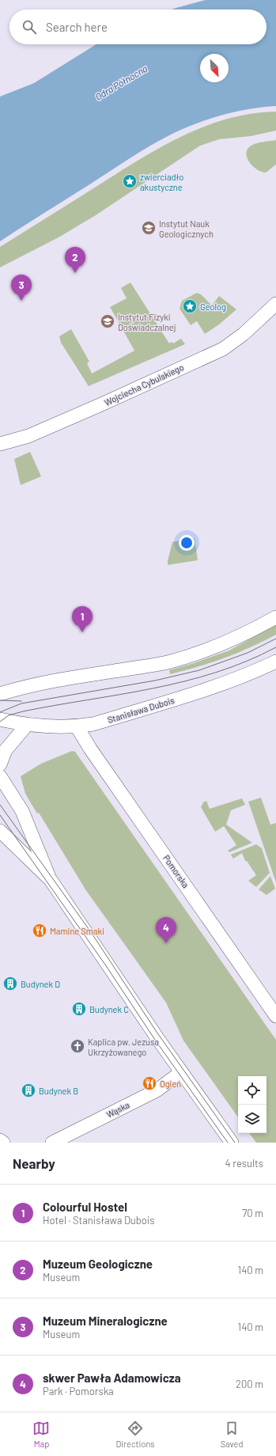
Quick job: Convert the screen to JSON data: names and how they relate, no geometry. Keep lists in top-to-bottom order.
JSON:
{
  "streets": {
    "street": [
      "Wojciecha Cybulskiego",
      "Stanisława Dubois",
      "Pomorska",
      "Wąska"
    ]
  },
  "crossings": [
    ["Stanisława Dubois", "Pomorska"]
  ],
  "water": ["Odra Północna"],
  "places": {
    "place": ["zwierciadło akustyczne", "Geolog"],
    "school or university": ["Instytut Nauk Geologicznych", "Instytut Fizyki Doświadczalnej"],
    "restaurant": ["Mamine Smaki", "Ogień"],
    "building": ["Budynek D", "Budynek C", "Budynek B"],
    "church": ["Kaplica pw. Jezusa Ukrzyżowanego"]
  },
  "north": "bottom right",
  "page": {
    "search": "Search here",
    "pins": [
      "2",
      "3",
      "1",
      "4"
    ],
    "heading": ["Nearby", "4 results"],
    "list": [
      {
        "mark": "1",
        "name": "Colourful Hostel",
        "note": "Hotel · Stanisława Dubois",
        "value": "70 m"
      },
      {
        "mark": "2",
        "name": "Muzeum Geologiczne",
        "note": "Museum",
        "value": "140 m"
      },
      {
        "mark": "3",
        "name": "Muzeum Mineralogiczne",
        "note": "Museum",
        "value": "140 m"
      },
      {
        "mark": "4",
        "name": "skwer Pawła Adamowicza",
        "note": "Park · Pomorska",
        "value": "200 m"
      }
    ],
    "nav": ["Map", "Directions", "Saved"]
  }
}
